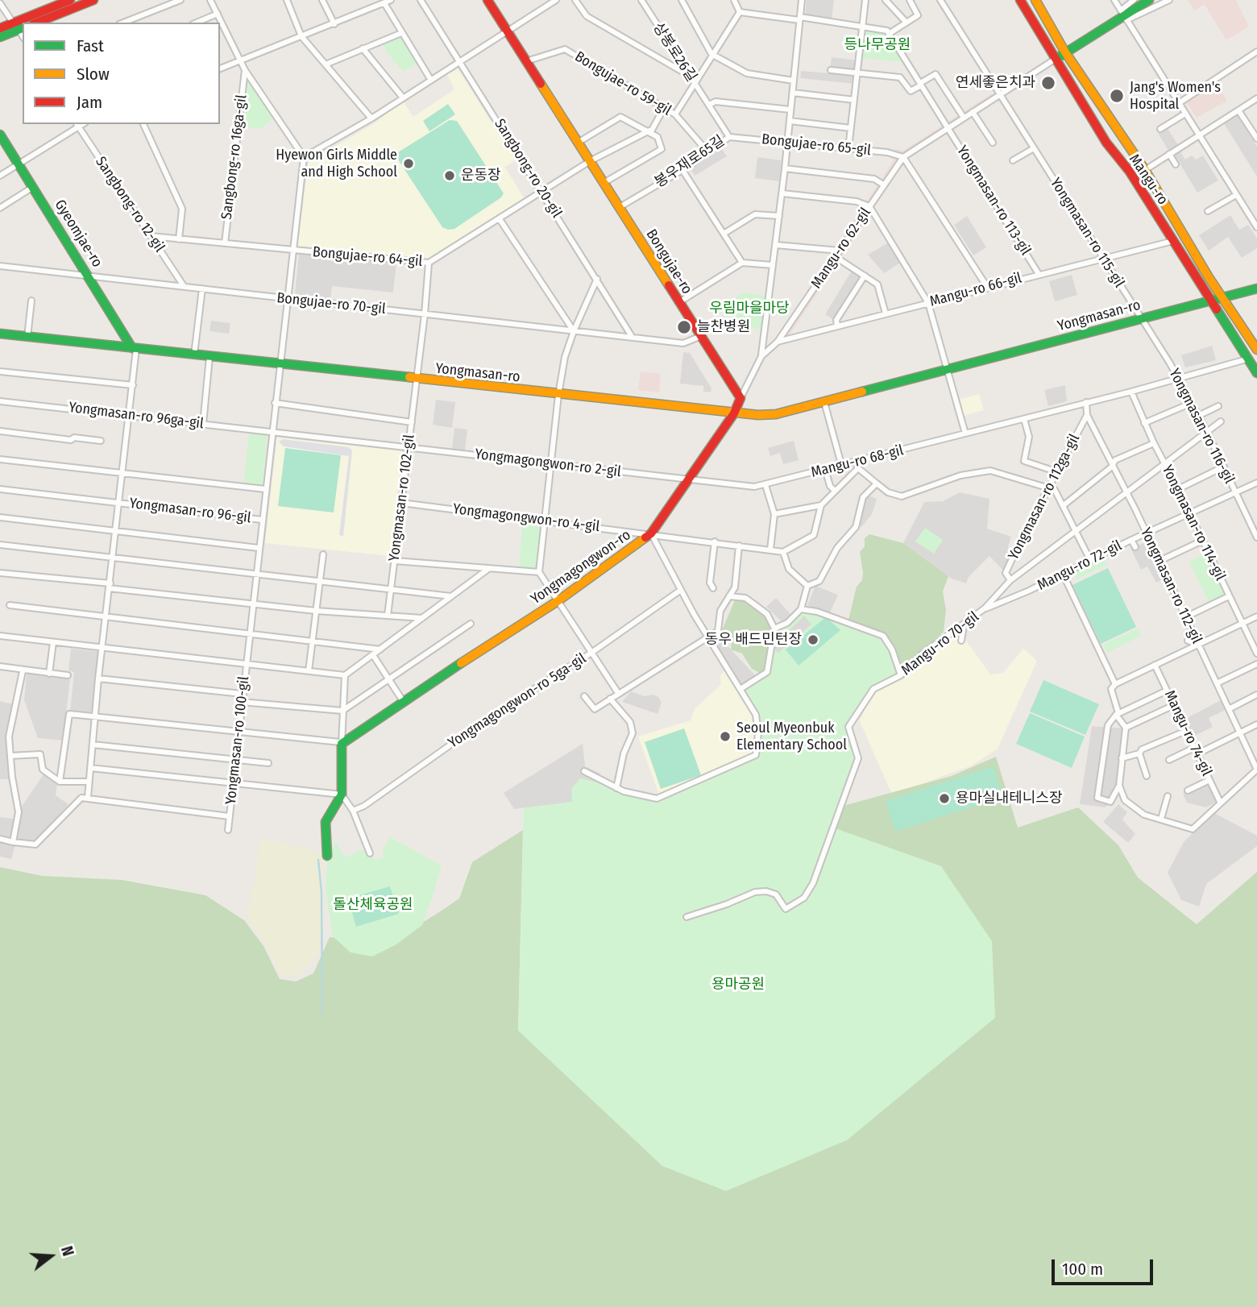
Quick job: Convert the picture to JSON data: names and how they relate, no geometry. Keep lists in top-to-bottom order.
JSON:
{
  "streets": {
    "main road": [
      "Mangu-ro",
      "Gyeomjae-ro",
      "Bongujae-ro",
      "Yongmasan-ro",
      "Yongmagongwon-ro"
    ],
    "street": [
      "상봉로26길",
      "Bongujae-ro 59-gil",
      "Bongujae-ro 65-gil",
      "Sangbong-ro 16ga-gil",
      "봉우재로65길",
      "Sangbong-ro 20-gil",
      "Yongmasan-ro 113-gil",
      "Sangbong-ro 12-gil",
      "Yongmasan-ro 115-gil",
      "Mangu-ro 62-gil",
      "Bongujae-ro 64-gil",
      "Mangu-ro 66-gil",
      "Bongujae-ro 70-gil",
      "Yongmasan-ro 96ga-gil",
      "Yongmasan-ro 116-gil",
      "Mangu-ro 68-gil",
      "Yongmagongwon-ro 2-gil",
      "Yongmasan-ro 112ga-gil",
      "Yongmasan-ro 102-gil",
      "Yongmasan-ro 96-gil",
      "Yongmagongwon-ro 4-gil",
      "Yongmasan-ro 114-gil",
      "Mangu-ro 72-gil",
      "Yongmasan-ro 112-gil",
      "Mangu-ro 70-gil",
      "Yongmagongwon-ro 5ga-gil",
      "Mangu-ro 74-gil",
      "Yongmasan-ro 100-gil"
    ]
  },
  "crossings": [
    ["상봉로26길", "봉우재로65길"],
    ["Bongujae-ro 59-gil", "봉우재로65길"],
    ["Bongujae-ro 59-gil", "Bongujae-ro"],
    ["Bongujae-ro 65-gil", "봉우재로65길"],
    ["Bongujae-ro 65-gil", "Mangu-ro 62-gil"],
    ["Sangbong-ro 16ga-gil", "Bongujae-ro 64-gil"],
    ["봉우재로65길", "Bongujae-ro"],
    ["Sangbong-ro 20-gil", "Bongujae-ro 64-gil"],
    ["Sangbong-ro 20-gil", "Bongujae-ro 70-gil"],
    ["Mangu-ro", "Mangu-ro 62-gil"],
    ["Mangu-ro", "Mangu-ro 66-gil"],
    ["Mangu-ro", "Yongmasan-ro"],
    ["Mangu-ro", "Mangu-ro 68-gil"],
    ["Yongmasan-ro 113-gil", "Mangu-ro 62-gil"],
    ["Yongmasan-ro 113-gil", "Mangu-ro 66-gil"],
    ["Sangbong-ro 12-gil", "Bongujae-ro 64-gil"],
    ["Sangbong-ro 12-gil", "Bongujae-ro 70-gil"],
    ["Yongmasan-ro 115-gil", "Mangu-ro 62-gil"],
    ["Yongmasan-ro 115-gil", "Mangu-ro 66-gil"],
    ["Yongmasan-ro 115-gil", "Yongmasan-ro"],
    ["Yongmasan-ro 115-gil", "Yongmasan-ro 116-gil"],
    ["Gyeomjae-ro", "Bongujae-ro 70-gil"],
    ["Gyeomjae-ro", "Yongmasan-ro"],
    ["Gyeomjae-ro", "Yongmasan-ro 96-gil"],
    ["Mangu-ro 62-gil", "Bongujae-ro"],
    ["Mangu-ro 62-gil", "Mangu-ro 66-gil"],
    ["Bongujae-ro 64-gil", "Bongujae-ro"],
    ["Bongujae-ro 64-gil", "Yongmasan-ro 102-gil"],
    ["Bongujae-ro 64-gil", "Yongmasan-ro 100-gil"],
    ["Bongujae-ro", "Bongujae-ro 70-gil"],
    ["Bongujae-ro 70-gil", "Yongmasan-ro 102-gil"],
    ["Bongujae-ro 70-gil", "Yongmasan-ro 100-gil"],
    ["Yongmasan-ro", "Yongmasan-ro 116-gil"],
    ["Yongmasan-ro", "Yongmasan-ro 102-gil"],
    ["Yongmasan-ro", "Yongmasan-ro 96-gil"],
    ["Yongmasan-ro", "Yongmagongwon-ro"],
    ["Yongmasan-ro", "Yongmasan-ro 100-gil"],
    ["Yongmasan-ro 96ga-gil", "Yongmasan-ro 96-gil"],
    ["Yongmasan-ro 96ga-gil", "Yongmasan-ro 100-gil"],
    ["Yongmasan-ro 116-gil", "Mangu-ro 68-gil"],
    ["Yongmasan-ro 116-gil", "Mangu-ro 72-gil"],
    ["Yongmasan-ro 116-gil", "Mangu-ro 70-gil"],
    ["Mangu-ro 68-gil", "Yongmagongwon-ro 2-gil"],
    ["Mangu-ro 68-gil", "Yongmasan-ro 114-gil"],
    ["Mangu-ro 68-gil", "Yongmagongwon-ro"],
    ["Mangu-ro 68-gil", "Yongmasan-ro 112-gil"],
    ["Yongmagongwon-ro 2-gil", "Yongmasan-ro 102-gil"],
    ["Yongmagongwon-ro 2-gil", "Yongmagongwon-ro"],
    ["Yongmasan-ro 112ga-gil", "Yongmasan-ro 112-gil"],
    ["Yongmasan-ro 112ga-gil", "Mangu-ro 70-gil"],
    ["Yongmasan-ro 102-gil", "Yongmagongwon-ro 4-gil"],
    ["Yongmasan-ro 96-gil", "Yongmasan-ro 100-gil"],
    ["Yongmagongwon-ro 4-gil", "Yongmagongwon-ro"],
    ["Yongmasan-ro 114-gil", "Mangu-ro 72-gil"],
    ["Yongmasan-ro 114-gil", "Mangu-ro 70-gil"],
    ["Mangu-ro 72-gil", "Yongmasan-ro 112-gil"],
    ["Mangu-ro 72-gil", "Mangu-ro 70-gil"],
    ["Yongmasan-ro 112-gil", "Mangu-ro 70-gil"]
  ],
  "parks": [
    "등나무공원",
    "우림마을마당",
    "돌산체육공원",
    "용마공원"
  ],
  "places": [
    "연세좋은치과",
    "Jang's Women's Hospital",
    "Hyewon Girls Middle and High School",
    "운동장",
    "늘찬병원",
    "동우 배드민턴장",
    "Seoul Myeonbuk Elementary School",
    "용마실내테니스장"
  ],
  "legend": ["Fast", "Slow", "Jam"],
  "scale_bar": "100 m",
  "north": "right"
}
